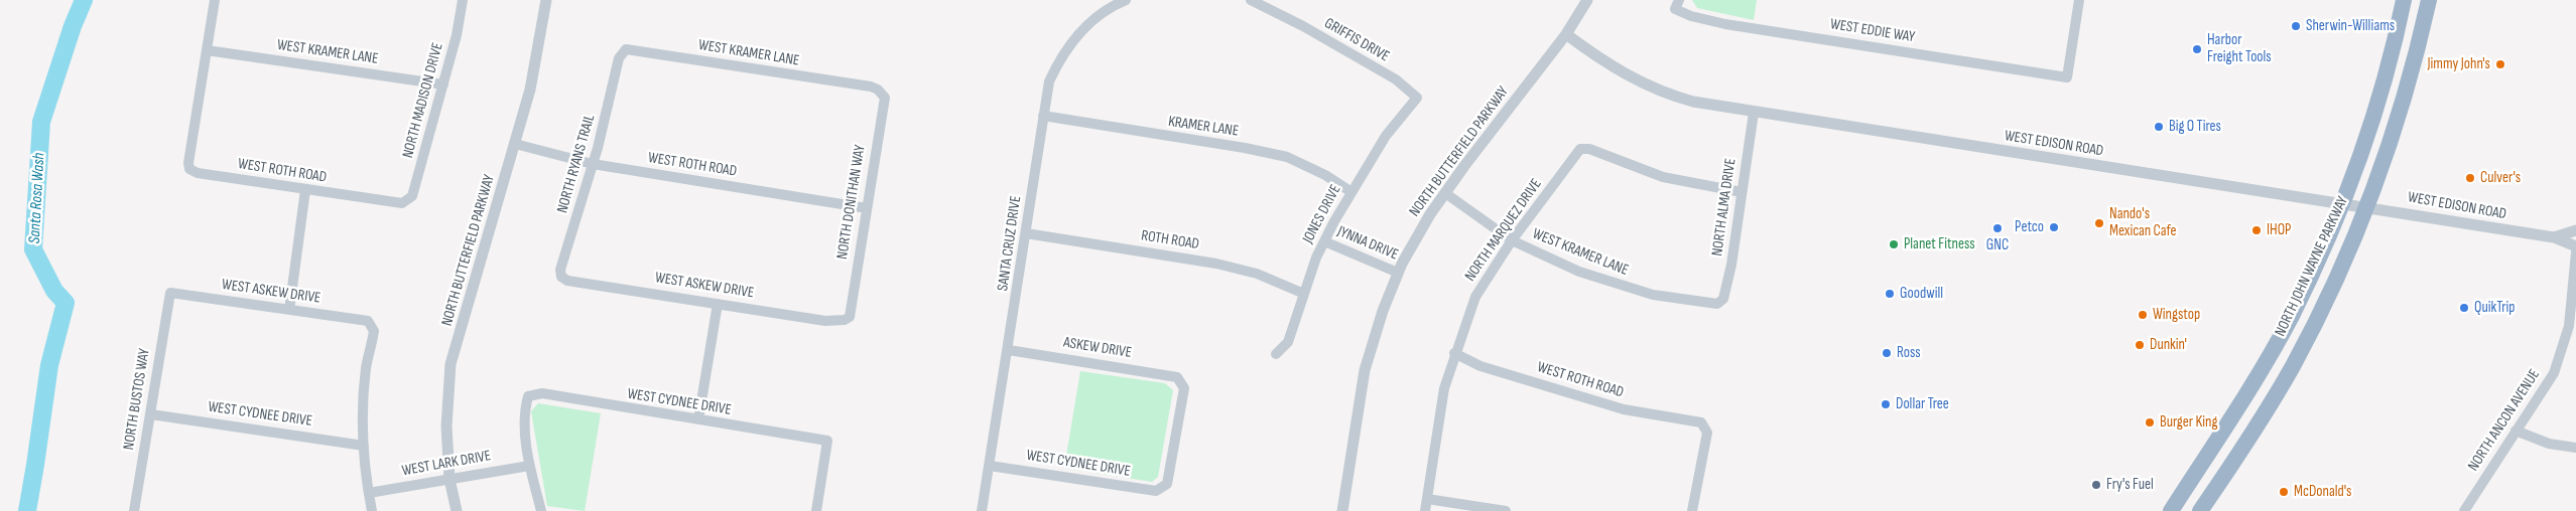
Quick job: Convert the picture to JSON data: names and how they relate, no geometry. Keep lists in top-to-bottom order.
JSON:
{
  "streets": {
    "highway": ["NORTH JOHN WAYNE PARKWAY"],
    "street": [
      "WEST EDDIE WAY",
      "GRIFFIS DRIVE",
      "WEST KRAMER LANE",
      "NORTH MADISON DRIVE",
      "KRAMER LANE",
      "WEST EDISON ROAD",
      "NORTH BUTTERFIELD PARKWAY",
      "NORTH RYANS TRAIL",
      "WEST ROTH ROAD",
      "NORTH DONITHAN WAY",
      "NORTH ALMA DRIVE",
      "JONES DRIVE",
      "NORTH MARQUEZ DRIVE",
      "ROTH ROAD",
      "SANTA CRUZ DRIVE",
      "JYNNA DRIVE",
      "WEST ASKEW DRIVE",
      "ASKEW DRIVE",
      "NORTH BUSTOS WAY",
      "WEST CYDNEE DRIVE",
      "NORTH ANCON AVENUE",
      "WEST LARK DRIVE"
    ]
  },
  "crossings": [
    ["GRIFFIS DRIVE", "JONES DRIVE"],
    ["WEST KRAMER LANE", "NORTH MADISON DRIVE"],
    ["WEST KRAMER LANE", "NORTH BUTTERFIELD PARKWAY"],
    ["WEST KRAMER LANE", "NORTH RYANS TRAIL"],
    ["WEST KRAMER LANE", "WEST ROTH ROAD"],
    ["WEST KRAMER LANE", "NORTH DONITHAN WAY"],
    ["WEST KRAMER LANE", "NORTH ALMA DRIVE"],
    ["WEST KRAMER LANE", "NORTH MARQUEZ DRIVE"],
    ["NORTH MADISON DRIVE", "WEST ROTH ROAD"],
    ["KRAMER LANE", "JONES DRIVE"],
    ["KRAMER LANE", "SANTA CRUZ DRIVE"],
    ["WEST EDISON ROAD", "NORTH BUTTERFIELD PARKWAY"],
    ["WEST EDISON ROAD", "NORTH ALMA DRIVE"],
    ["WEST EDISON ROAD", "NORTH JOHN WAYNE PARKWAY"],
    ["NORTH BUTTERFIELD PARKWAY", "WEST ROTH ROAD"],
    ["NORTH BUTTERFIELD PARKWAY", "JYNNA DRIVE"],
    ["NORTH BUTTERFIELD PARKWAY", "WEST LARK DRIVE"],
    ["NORTH RYANS TRAIL", "WEST ROTH ROAD"],
    ["NORTH RYANS TRAIL", "WEST ASKEW DRIVE"],
    ["WEST ROTH ROAD", "NORTH DONITHAN WAY"],
    ["WEST ROTH ROAD", "NORTH MARQUEZ DRIVE"],
    ["NORTH DONITHAN WAY", "WEST ASKEW DRIVE"],
    ["NORTH ALMA DRIVE", "NORTH MARQUEZ DRIVE"],
    ["JONES DRIVE", "ROTH ROAD"],
    ["JONES DRIVE", "JYNNA DRIVE"],
    ["ROTH ROAD", "SANTA CRUZ DRIVE"],
    ["SANTA CRUZ DRIVE", "ASKEW DRIVE"],
    ["SANTA CRUZ DRIVE", "WEST CYDNEE DRIVE"],
    ["WEST ASKEW DRIVE", "NORTH BUSTOS WAY"],
    ["WEST ASKEW DRIVE", "WEST CYDNEE DRIVE"],
    ["ASKEW DRIVE", "WEST CYDNEE DRIVE"],
    ["NORTH BUSTOS WAY", "WEST CYDNEE DRIVE"],
    ["WEST CYDNEE DRIVE", "WEST LARK DRIVE"]
  ],
  "water": ["Santa Rosa Wash"],
  "places": [
    "Sherwin-Williams",
    "Harbor Freight Tools",
    "Jimmy John's",
    "Big O Tires",
    "Culver's",
    "Nando's Mexican Cafe",
    "Petco",
    "GNC",
    "IHOP",
    "Planet Fitness",
    "Goodwill",
    "QuikTrip",
    "Wingstop",
    "Dunkin'",
    "Ross",
    "Dollar Tree",
    "Burger King",
    "Fry's Fuel",
    "McDonald's"
  ]
}
